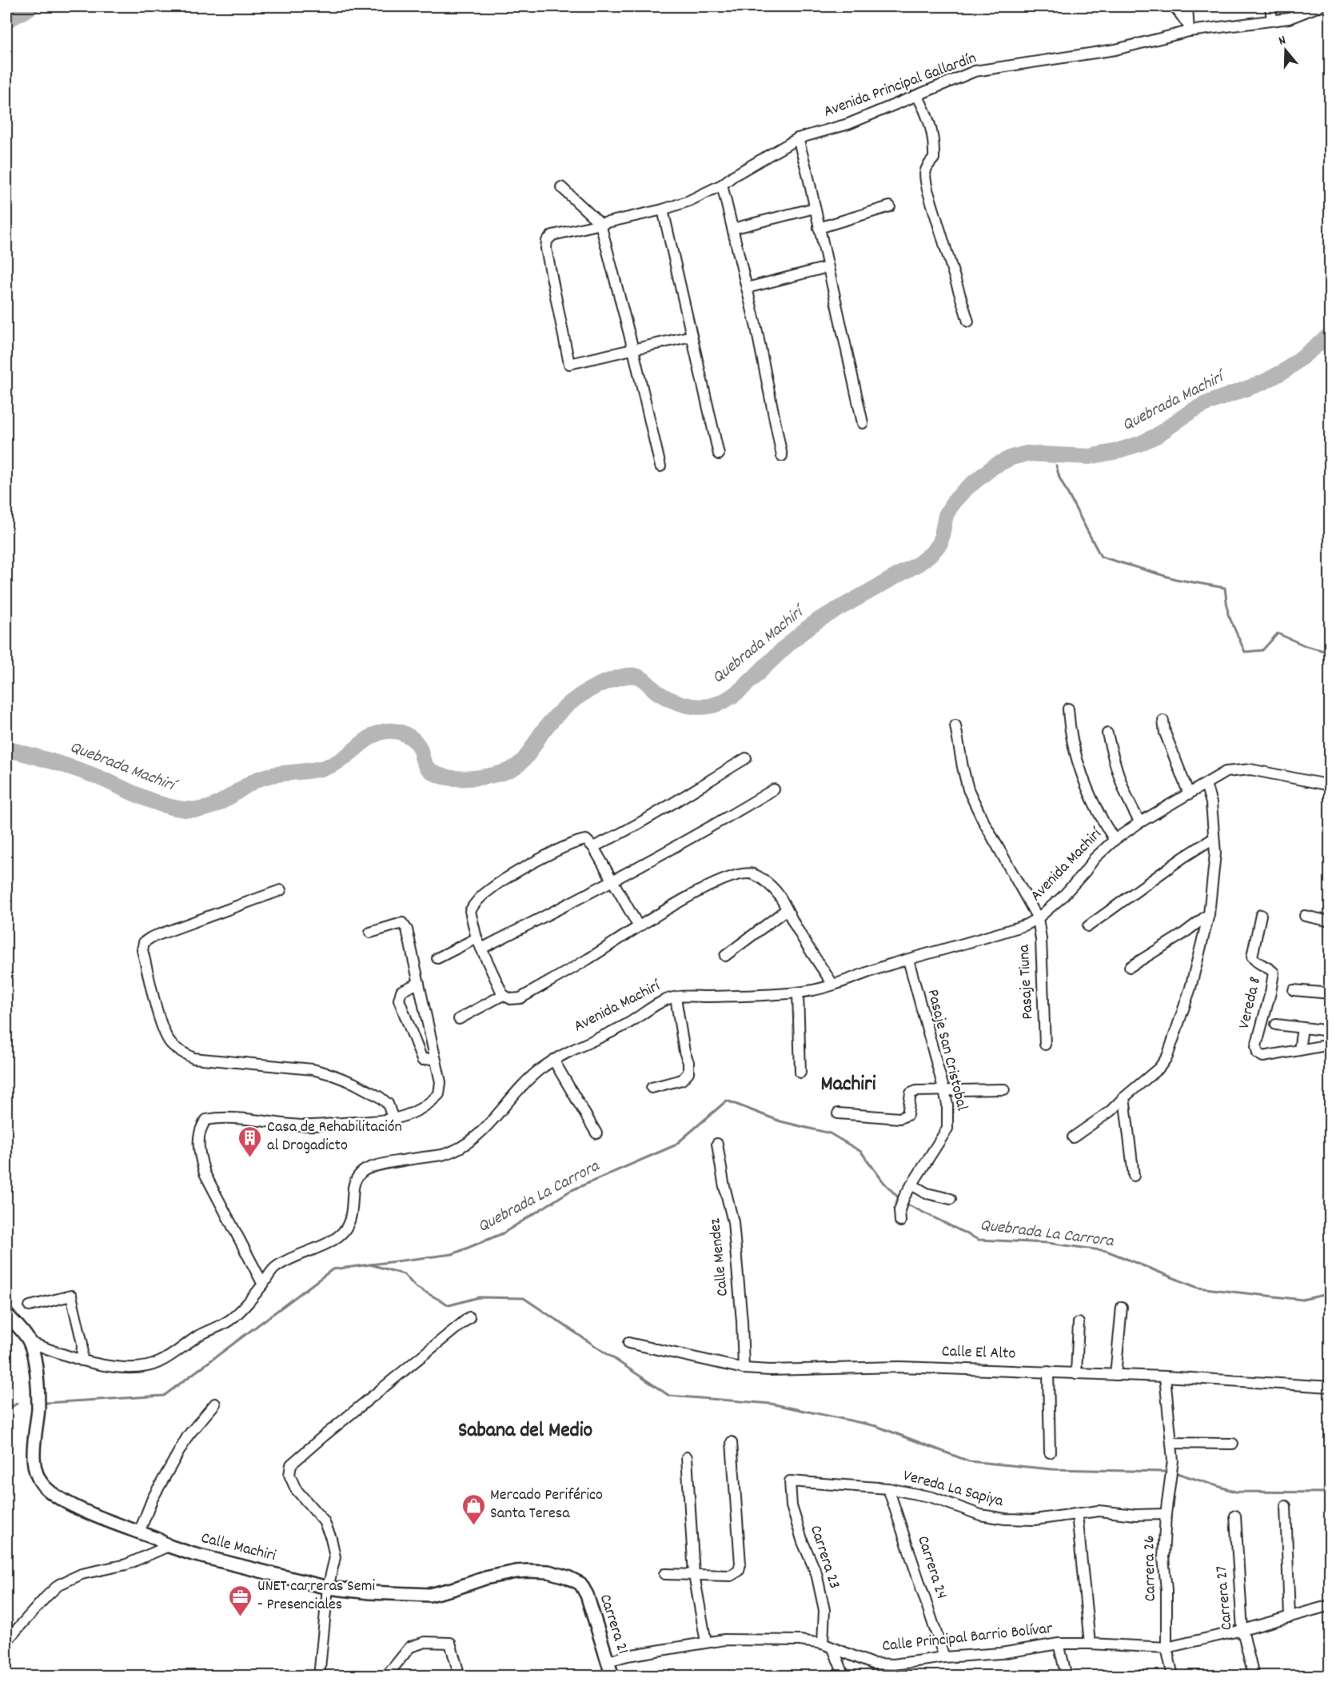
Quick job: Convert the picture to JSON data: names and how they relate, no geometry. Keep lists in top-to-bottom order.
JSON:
{
  "streets": {
    "street": [
      "Avenida Principal Gallardín",
      "Avenida Machirí",
      "Pasaje Tiuna",
      "Vereda 8",
      "Pasaje San Cristobal",
      "Calle Mendez",
      "Calle El Alto",
      "Vereda La Sapiya",
      "Calle Machiri",
      "Carrera 23",
      "Carrera 24",
      "Carrera 26",
      "Carrera 27",
      "Carrera 21",
      "Calle Principal Barrio Bolívar"
    ]
  },
  "crossings": [
    ["Avenida Machirí", "Pasaje Tiuna"],
    ["Avenida Machirí", "Pasaje San Cristobal"],
    ["Avenida Machirí", "Calle Machiri"],
    ["Calle Mendez", "Calle El Alto"],
    ["Calle El Alto", "Carrera 26"],
    ["Vereda La Sapiya", "Carrera 23"],
    ["Vereda La Sapiya", "Carrera 24"],
    ["Vereda La Sapiya", "Carrera 26"],
    ["Calle Machiri", "Carrera 21"],
    ["Carrera 23", "Calle Principal Barrio Bolívar"],
    ["Carrera 24", "Calle Principal Barrio Bolívar"],
    ["Carrera 26", "Calle Principal Barrio Bolívar"],
    ["Carrera 27", "Calle Principal Barrio Bolívar"],
    ["Carrera 21", "Calle Principal Barrio Bolívar"]
  ],
  "districts": ["Machiri", "Sabana del Medio"],
  "water": ["Quebrada Machirí", "Quebrada La Carrora"],
  "places": {
    "building": ["Casa de Rehabilitación al Drogadicto"],
    "shop": ["Mercado Periférico Santa Teresa"],
    "office": ["UNET carreras Semi - Presenciales"]
  },
  "north": "top"
}
